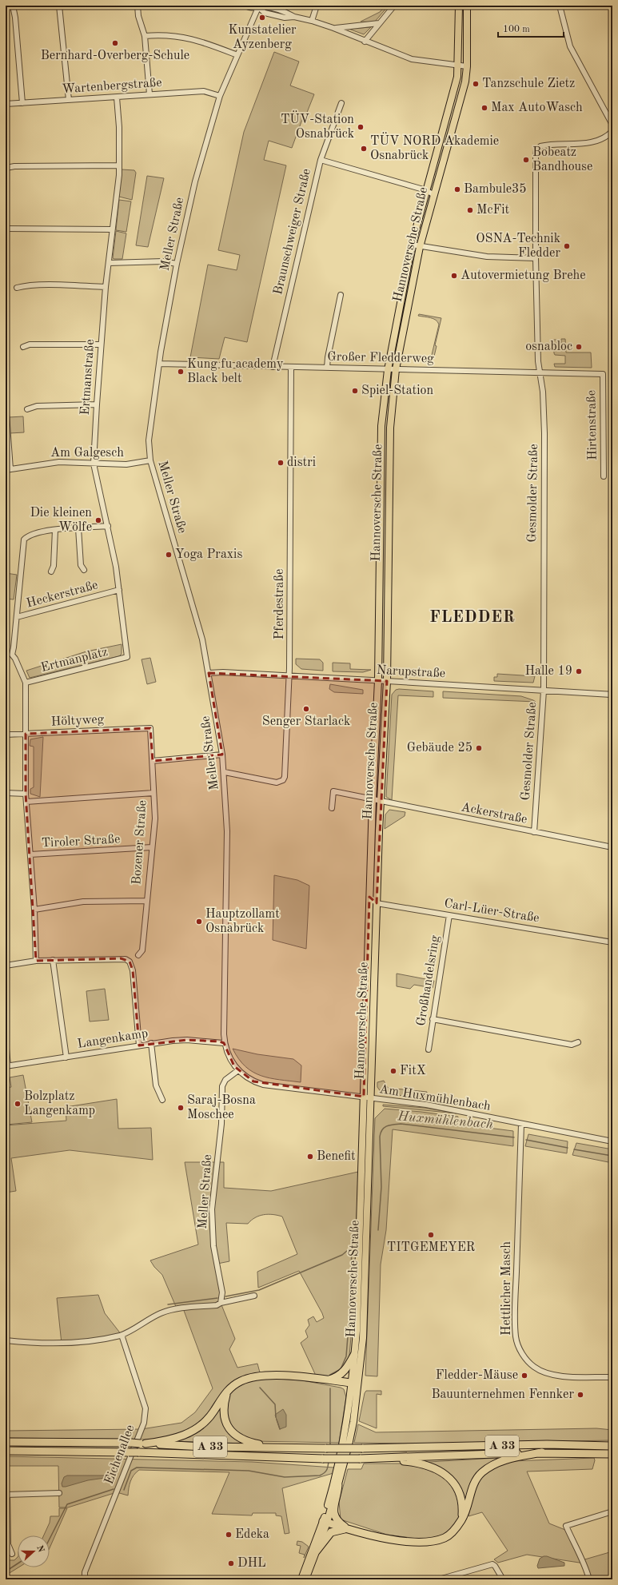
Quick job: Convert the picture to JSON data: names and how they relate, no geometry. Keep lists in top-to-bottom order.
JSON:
{
  "streets": {
    "highway": ["A 33"],
    "main road": ["Hannoversche Straße"],
    "street": [
      "Wartenbergstraße",
      "Braunschweiger Straße",
      "Meller Straße",
      "Großer Fledderweg",
      "Ertmanstraße",
      "Hirtenstraße",
      "Am Galgesch",
      "Gesmolder Straße",
      "Heckerstraße",
      "Pferdestraße",
      "Ertmanplatz",
      "Narupstraße",
      "Höltyweg",
      "Ackerstraße",
      "Tiroler Straße",
      "Bozener Straße",
      "Carl-Lüer-Straße",
      "Großhandelsring",
      "Langenkamp",
      "Am Huxmühlenbach",
      "Hettlicher Masch",
      "Eichenallee"
    ]
  },
  "crossings": [
    ["Wartenbergstraße", "Meller Straße"],
    ["Wartenbergstraße", "Ertmanstraße"],
    ["Braunschweiger Straße", "Großer Fledderweg"],
    ["Meller Straße", "Großer Fledderweg"],
    ["Meller Straße", "Am Galgesch"],
    ["Meller Straße", "Pferdestraße"],
    ["Meller Straße", "Narupstraße"],
    ["Meller Straße", "Langenkamp"],
    ["Meller Straße", "Am Huxmühlenbach"],
    ["Hannoversche Straße", "Großer Fledderweg"],
    ["Hannoversche Straße", "Narupstraße"],
    ["Hannoversche Straße", "Ackerstraße"],
    ["Hannoversche Straße", "Carl-Lüer-Straße"],
    ["Hannoversche Straße", "Am Huxmühlenbach"],
    ["Großer Fledderweg", "Hirtenstraße"],
    ["Großer Fledderweg", "Gesmolder Straße"],
    ["Großer Fledderweg", "Pferdestraße"],
    ["Ertmanstraße", "Am Galgesch"],
    ["Ertmanstraße", "Heckerstraße"],
    ["Ertmanstraße", "Ertmanplatz"],
    ["Gesmolder Straße", "Narupstraße"],
    ["Gesmolder Straße", "Ackerstraße"],
    ["Pferdestraße", "Narupstraße"],
    ["Höltyweg", "Bozener Straße"],
    ["Tiroler Straße", "Bozener Straße"],
    ["Carl-Lüer-Straße", "Großhandelsring"],
    ["Langenkamp", "Am Huxmühlenbach"],
    ["Am Huxmühlenbach", "Hettlicher Masch"]
  ],
  "districts": ["FLEDDER"],
  "water": ["Huxmühlenbach"],
  "places": [
    "Kunstatelier Ayzenberg",
    "Bernhard-Overberg-Schule",
    "Tanzschule Zietz",
    "Max AutoWasch",
    "TÜV-Station Osnabrück",
    "TÜV NORD Akademie Osnabrück",
    "Bobeatz Bandhouse",
    "Bambule35",
    "McFit",
    "OSNA-Technik Fledder",
    "Autovermietung Brehe",
    "osnabloc",
    "Kung fu academy Black belt",
    "Spiel-Station",
    "distri",
    "Die kleinen Wölfe",
    "Yoga Praxis",
    "Halle 19",
    "Senger Starlack",
    "Gebäude 25",
    "Hauptzollamt Osnabrück",
    "FitX",
    "Bolzplatz Langenkamp",
    "Saraj-Bosna Moschee",
    "Benefit",
    "TITGEMEYER",
    "Fledder-Mäuse",
    "Bauunternehmen Fennker",
    "Edeka",
    "DHL"
  ],
  "scale_bar": "100 m",
  "north": "right"
}
